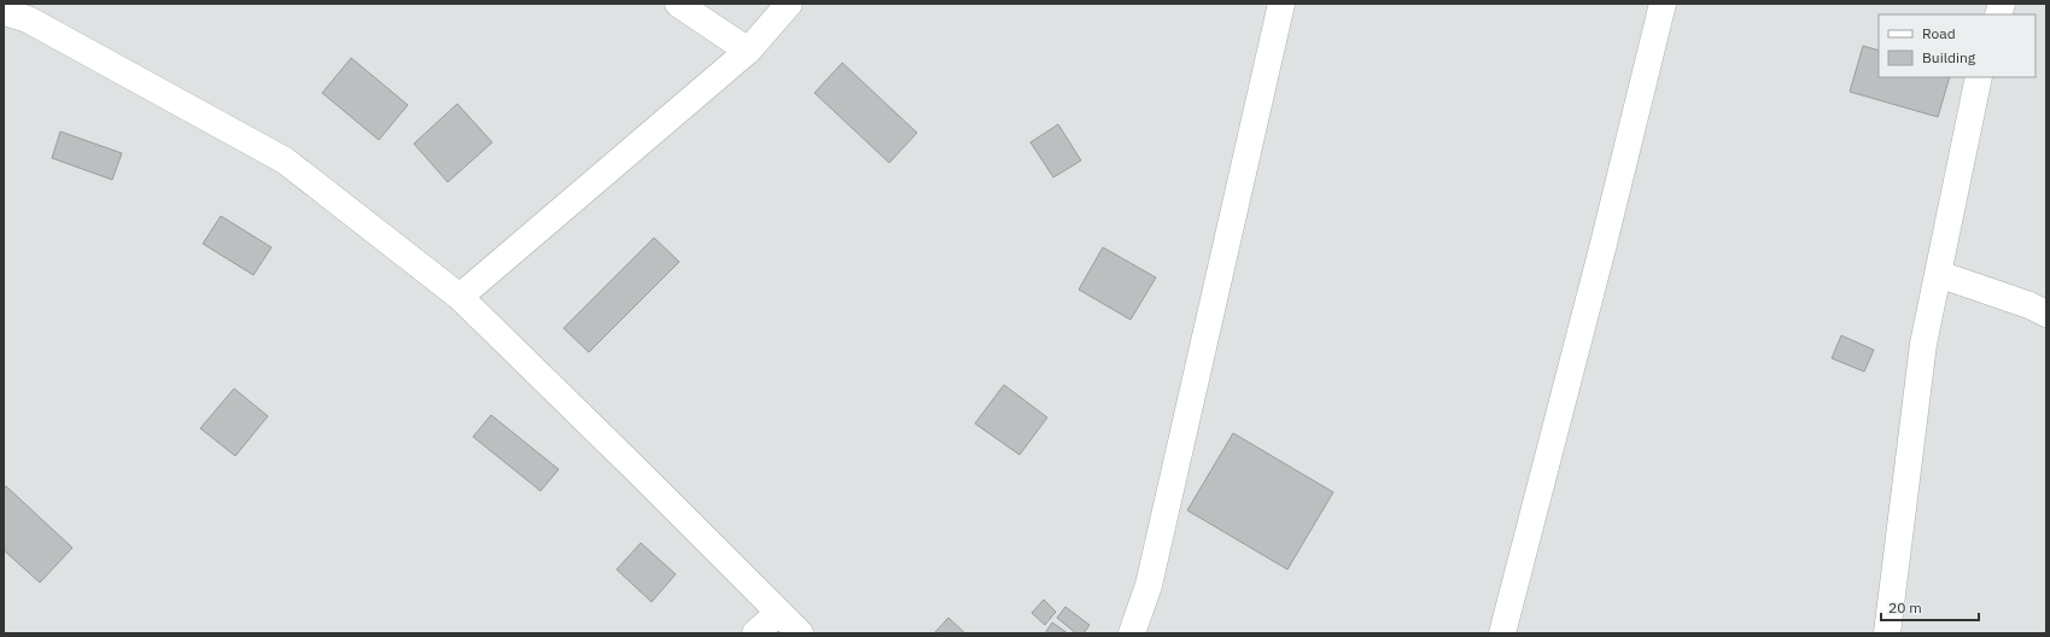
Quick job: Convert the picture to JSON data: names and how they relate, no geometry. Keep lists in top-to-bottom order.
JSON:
{
  "legend": ["Road", "Building"],
  "scale_bar": "20 m"
}
